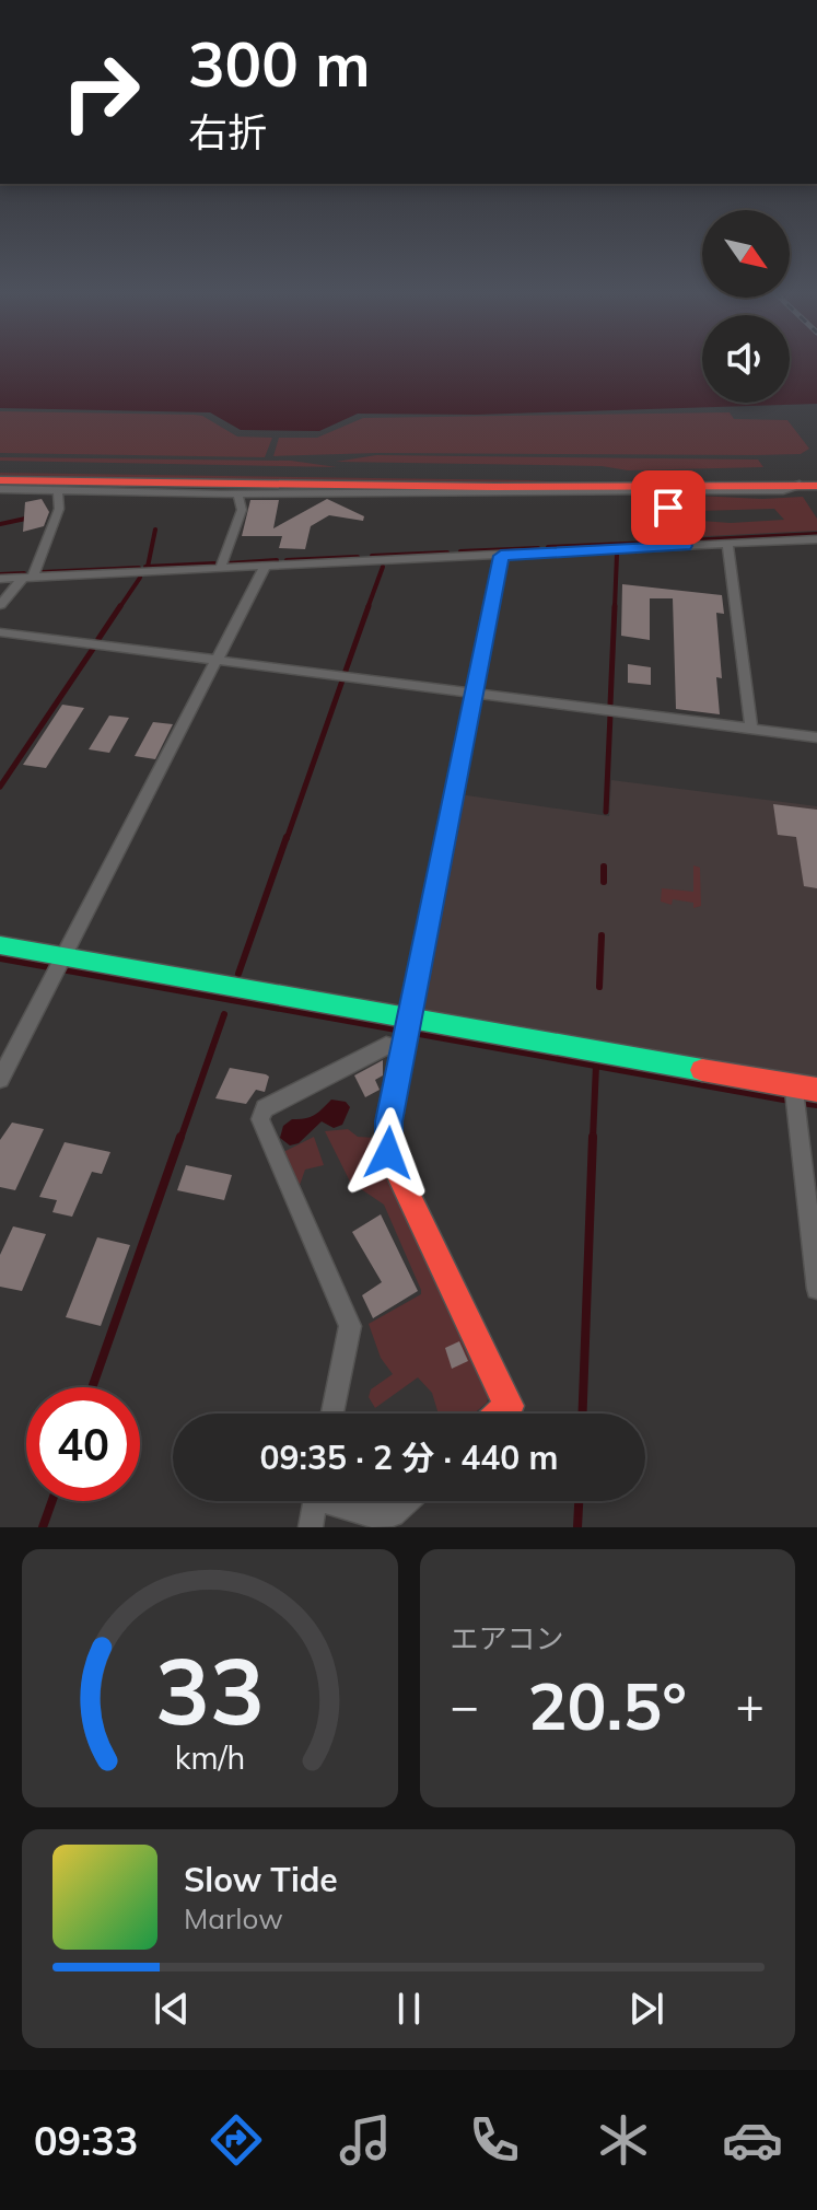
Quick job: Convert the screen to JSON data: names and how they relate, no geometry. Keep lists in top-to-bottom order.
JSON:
{
  "north": "bottom right",
  "page": {
    "turn": ["300 m", "右折"],
    "limit": "40",
    "trip": "09:35 · 2 分 · 440 m",
    "tile": "エアコン",
    "heat": ["−", "20.5°", "+"],
    "song": ["Slow Tide", "Marlow"],
    "tabs": "09:33",
    "gauge": ["33", "km/h"]
  }
}
